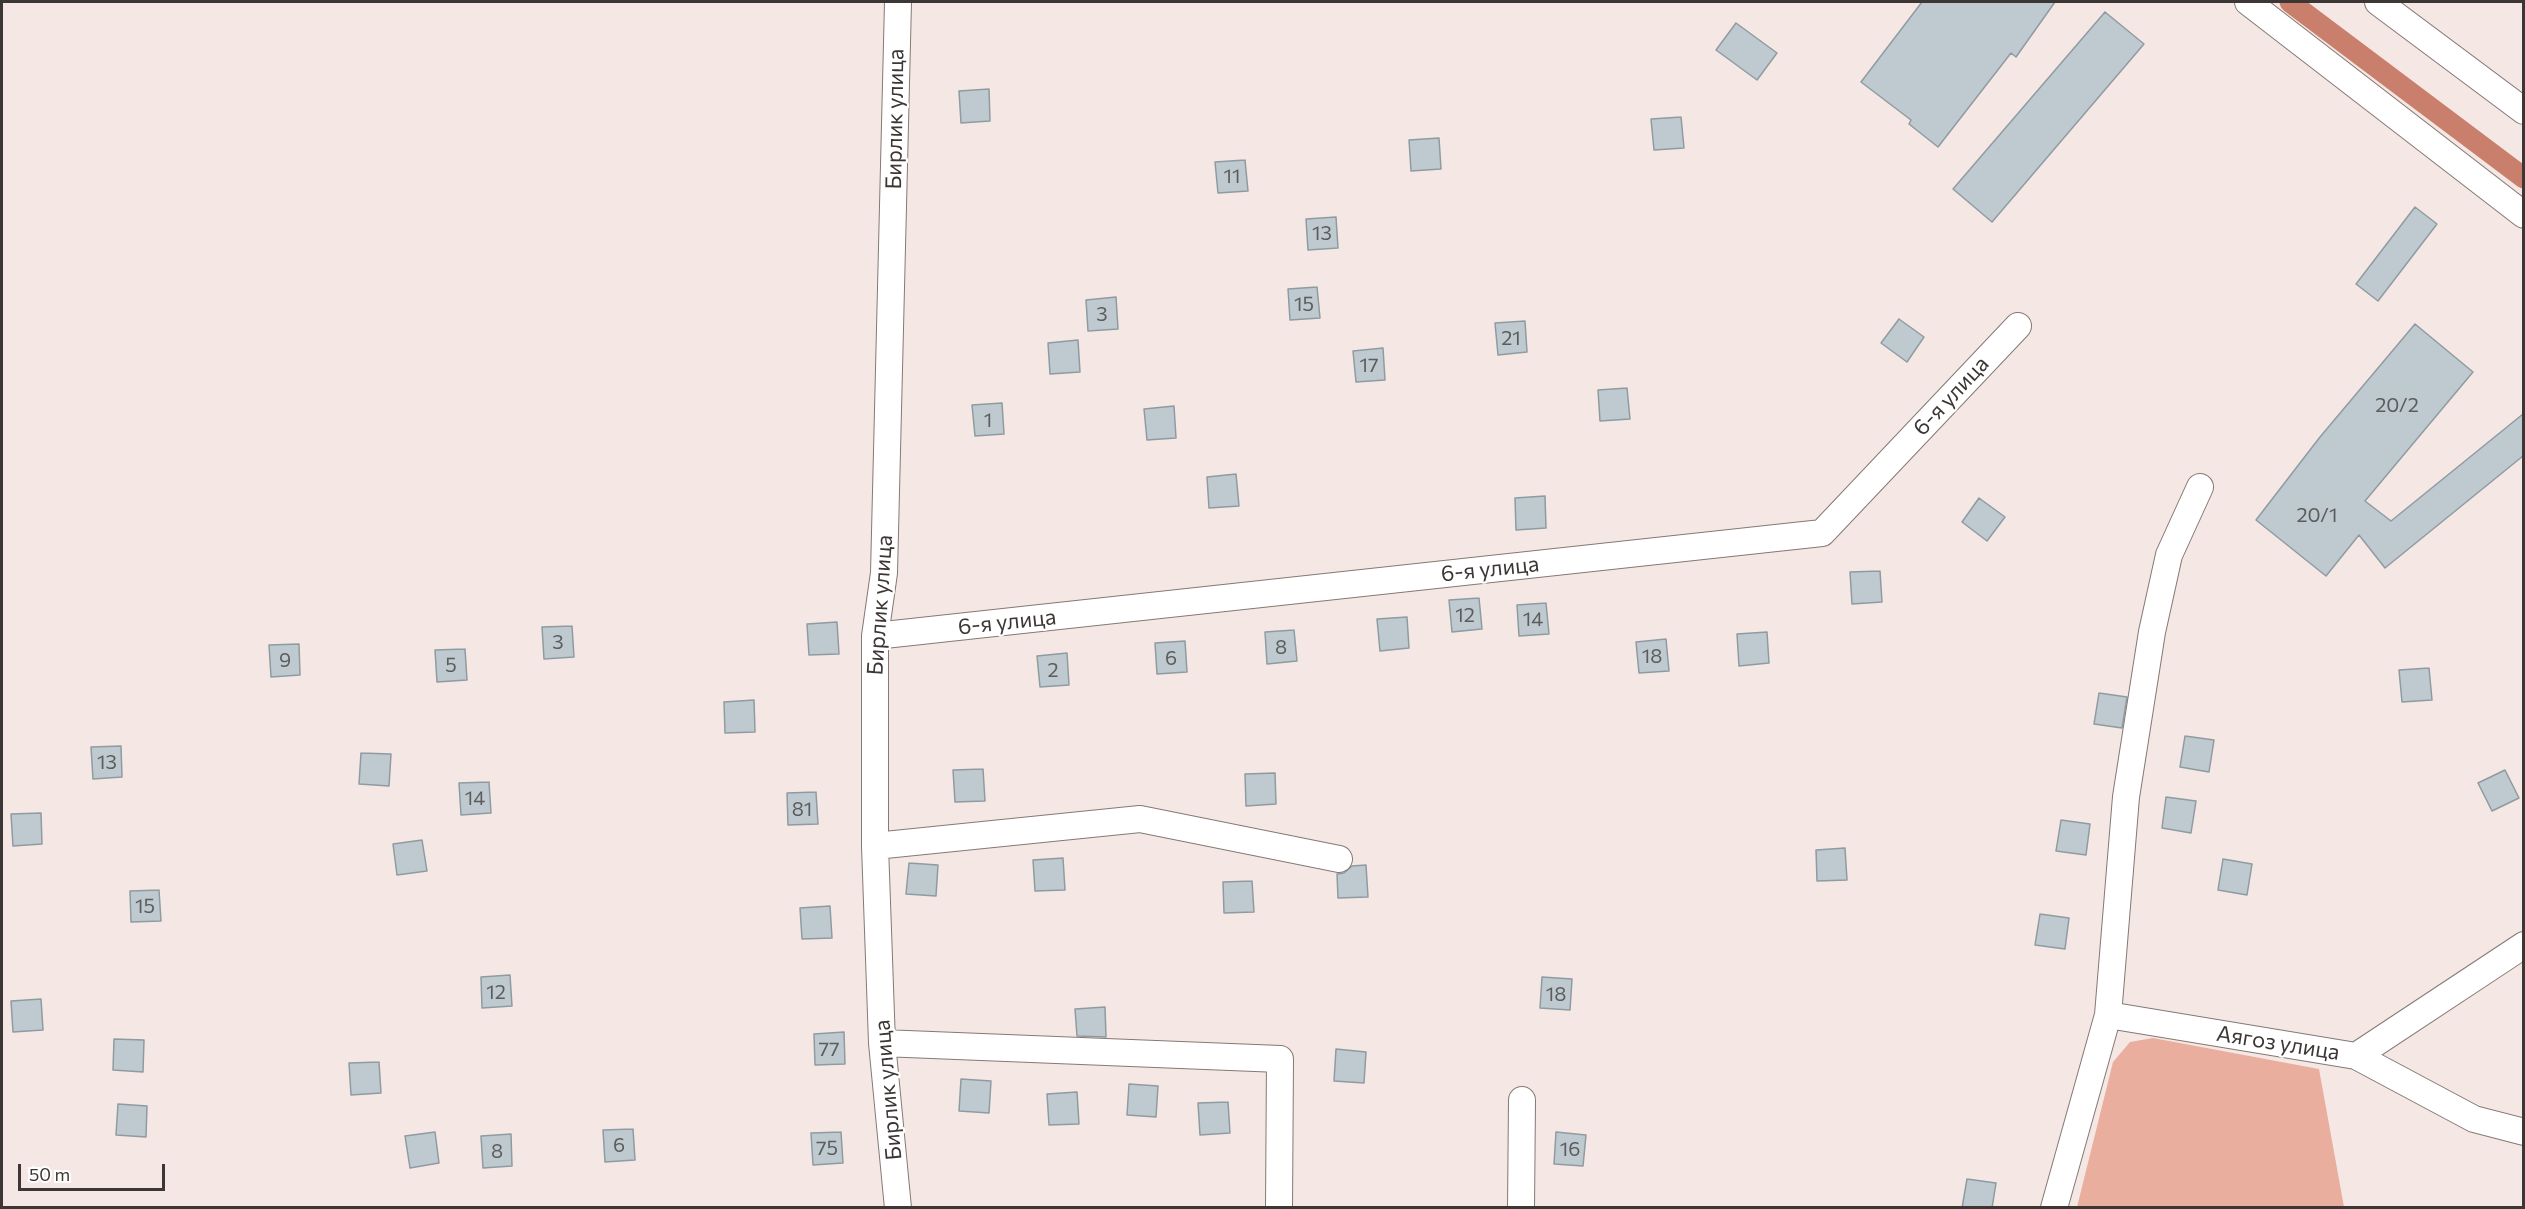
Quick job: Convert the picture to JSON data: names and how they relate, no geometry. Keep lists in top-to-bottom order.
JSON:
{
  "streets": {
    "street": ["Бирлик улица", "6-я улица", "Аягоз улица"]
  },
  "crossings": [
    ["Бирлик улица", "6-я улица"]
  ],
  "house_numbers": [
    "11",
    "13",
    "15",
    "3",
    "21",
    "17",
    "20/2",
    "1",
    "20/1",
    "12",
    "14",
    "3",
    "8",
    "18",
    "6",
    "9",
    "5",
    "2",
    "13",
    "14",
    "81",
    "15",
    "12",
    "18",
    "77",
    "6",
    "75",
    "16",
    "8"
  ],
  "scale_bar": "50 m"
}
